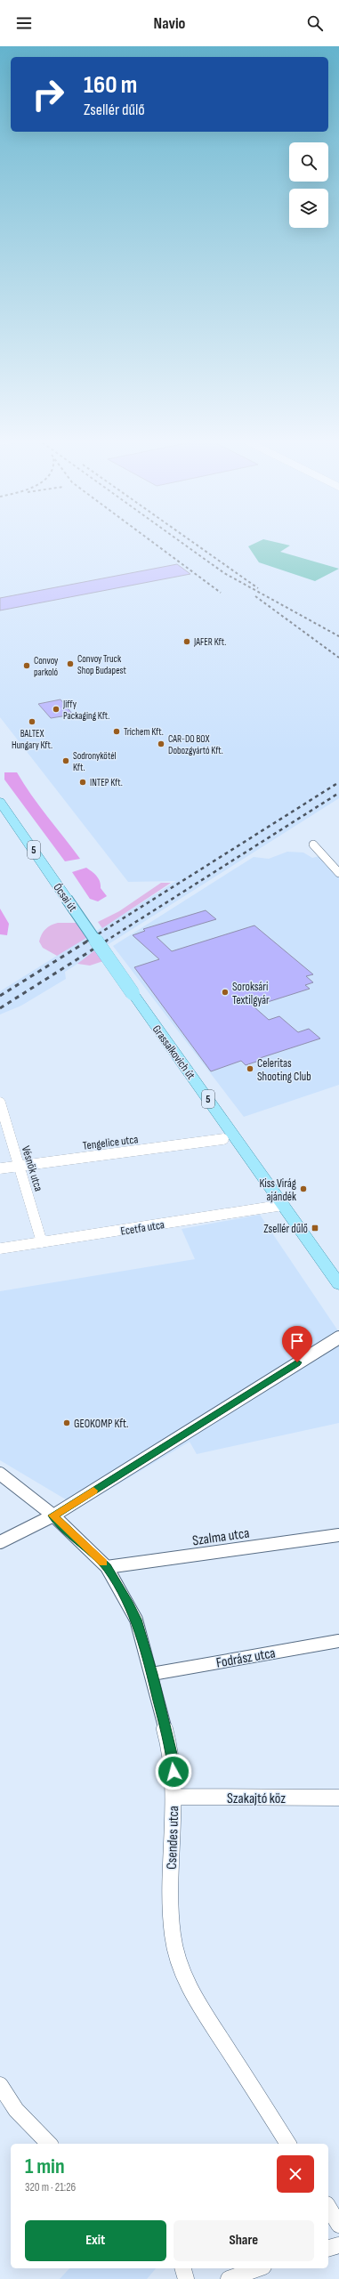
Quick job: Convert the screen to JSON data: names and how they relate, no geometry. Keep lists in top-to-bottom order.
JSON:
{
  "streets": {
    "main road": ["5", "Ócsai út", "Grassalkovich út"],
    "street": [
      "Tengelice utca",
      "Vésnök utca",
      "Ecetfa utca",
      "Szalma utca",
      "Fodrász utca",
      "Szakajtó köz",
      "Csendes utca"
    ]
  },
  "crossings": [
    ["Ócsai út", "Grassalkovich út"],
    ["Grassalkovich út", "Ecetfa utca"],
    ["Tengelice utca", "Vésnök utca"],
    ["Vésnök utca", "Ecetfa utca"],
    ["Szalma utca", "Csendes utca"],
    ["Fodrász utca", "Csendes utca"],
    ["Szakajtó köz", "Csendes utca"]
  ],
  "places": {
    "other": [
      "JAFER Kft.",
      "Convoy Truck Shop Budapest",
      "Convoy parkoló",
      "Jiffy Packaging Kft.",
      "BALTEX Hungary Kft.",
      "Trichem Kft.",
      "CAR-DO BOX Dobozgyártó Kft.",
      "Sodronykötél Kft.",
      "INTEP Kft.",
      "Soroksári Textilgyár",
      "Celeritas Shooting Club",
      "Kiss Virág ajándék",
      "GEOKOMP Kft."
    ],
    "transit": ["Zsellér dűlő"]
  },
  "page": {
    "header": "Navio",
    "turn": ["160 m", "Zsellér dűlő"],
    "heading": ["1 min", "320 m · 21:26"],
    "buttons": ["Exit", "Share"]
  }
}
